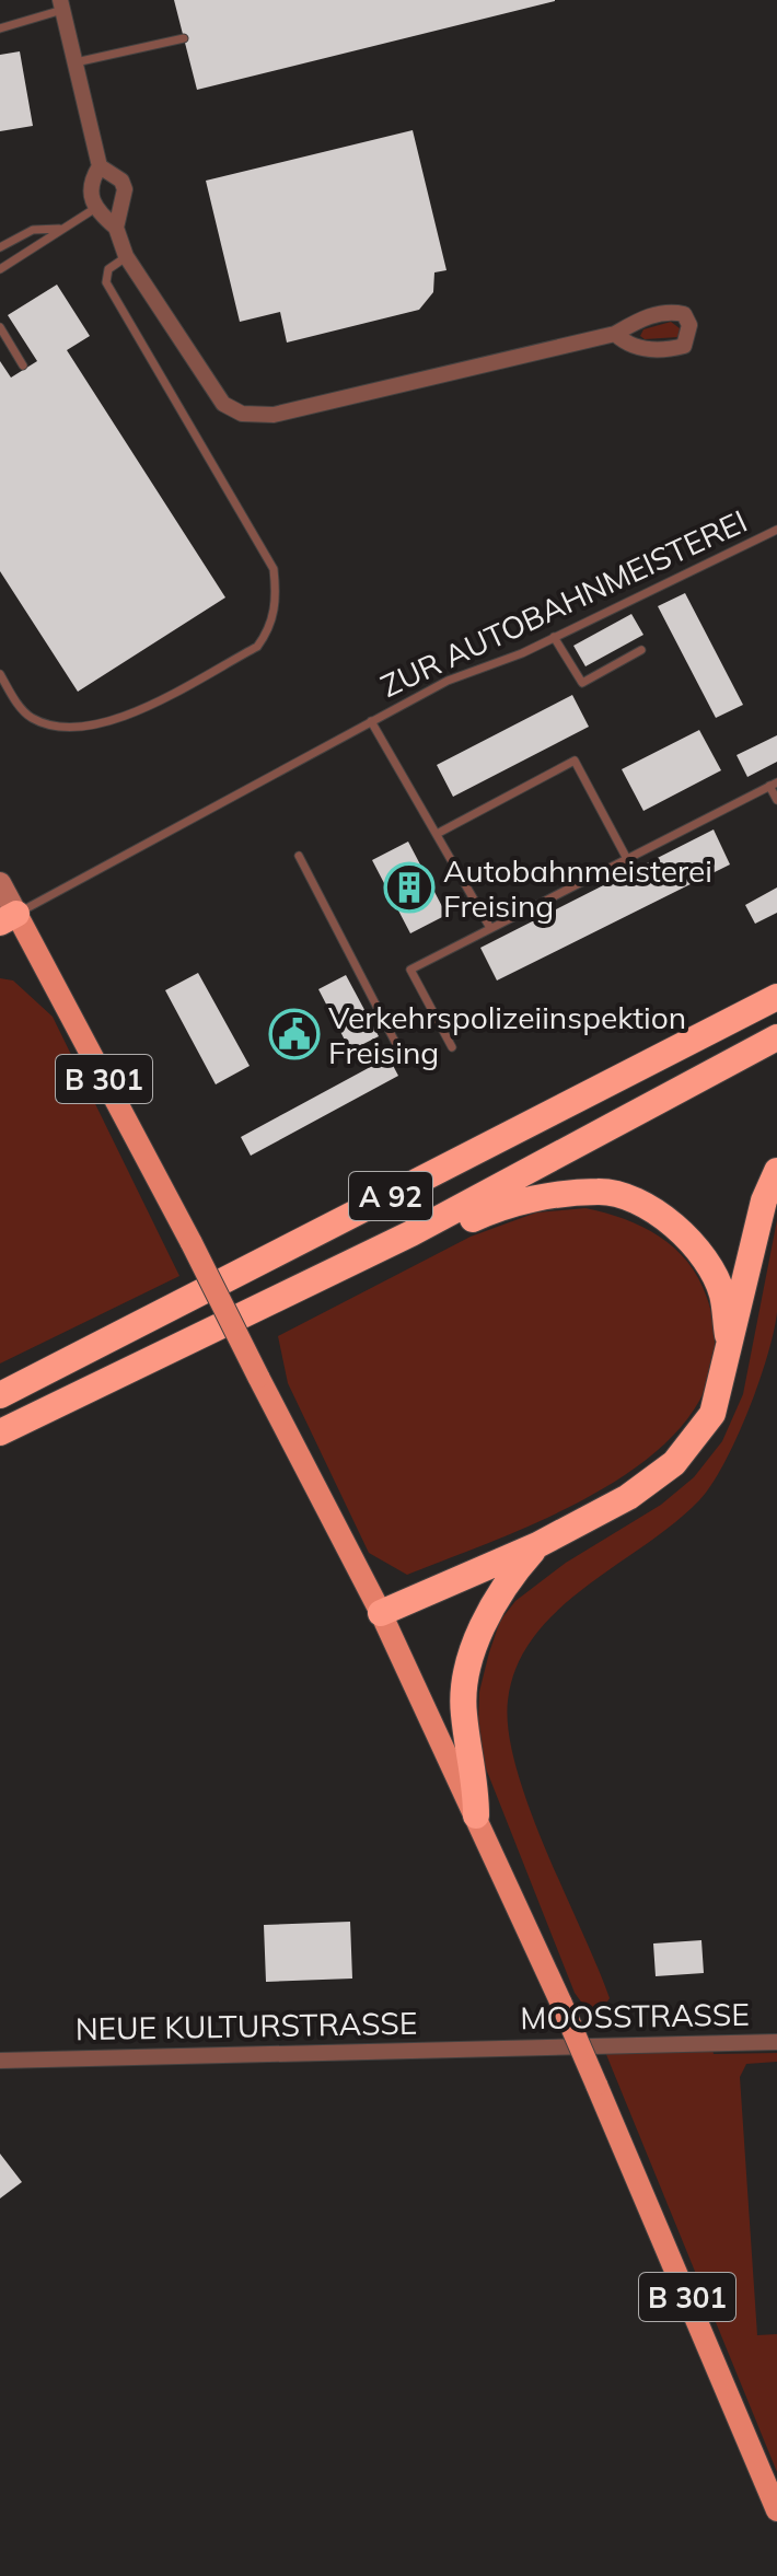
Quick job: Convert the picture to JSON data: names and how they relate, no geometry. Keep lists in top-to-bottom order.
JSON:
{
  "streets": {
    "highway": ["A 92"],
    "main road": ["B 301"],
    "street": ["MOOSSTRASSE", "NEUE KULTURSTRASSE"],
    "lane": ["ZUR AUTOBAHNMEISTEREI"]
  },
  "crossings": [
    ["ZUR AUTOBAHNMEISTEREI", "B 301"],
    ["MOOSSTRASSE", "NEUE KULTURSTRASSE"]
  ],
  "places": {
    "building": ["Autobahnmeisterei Freising"],
    "public building": ["Verkehrspolizeiinspektion Freising"]
  }
}
